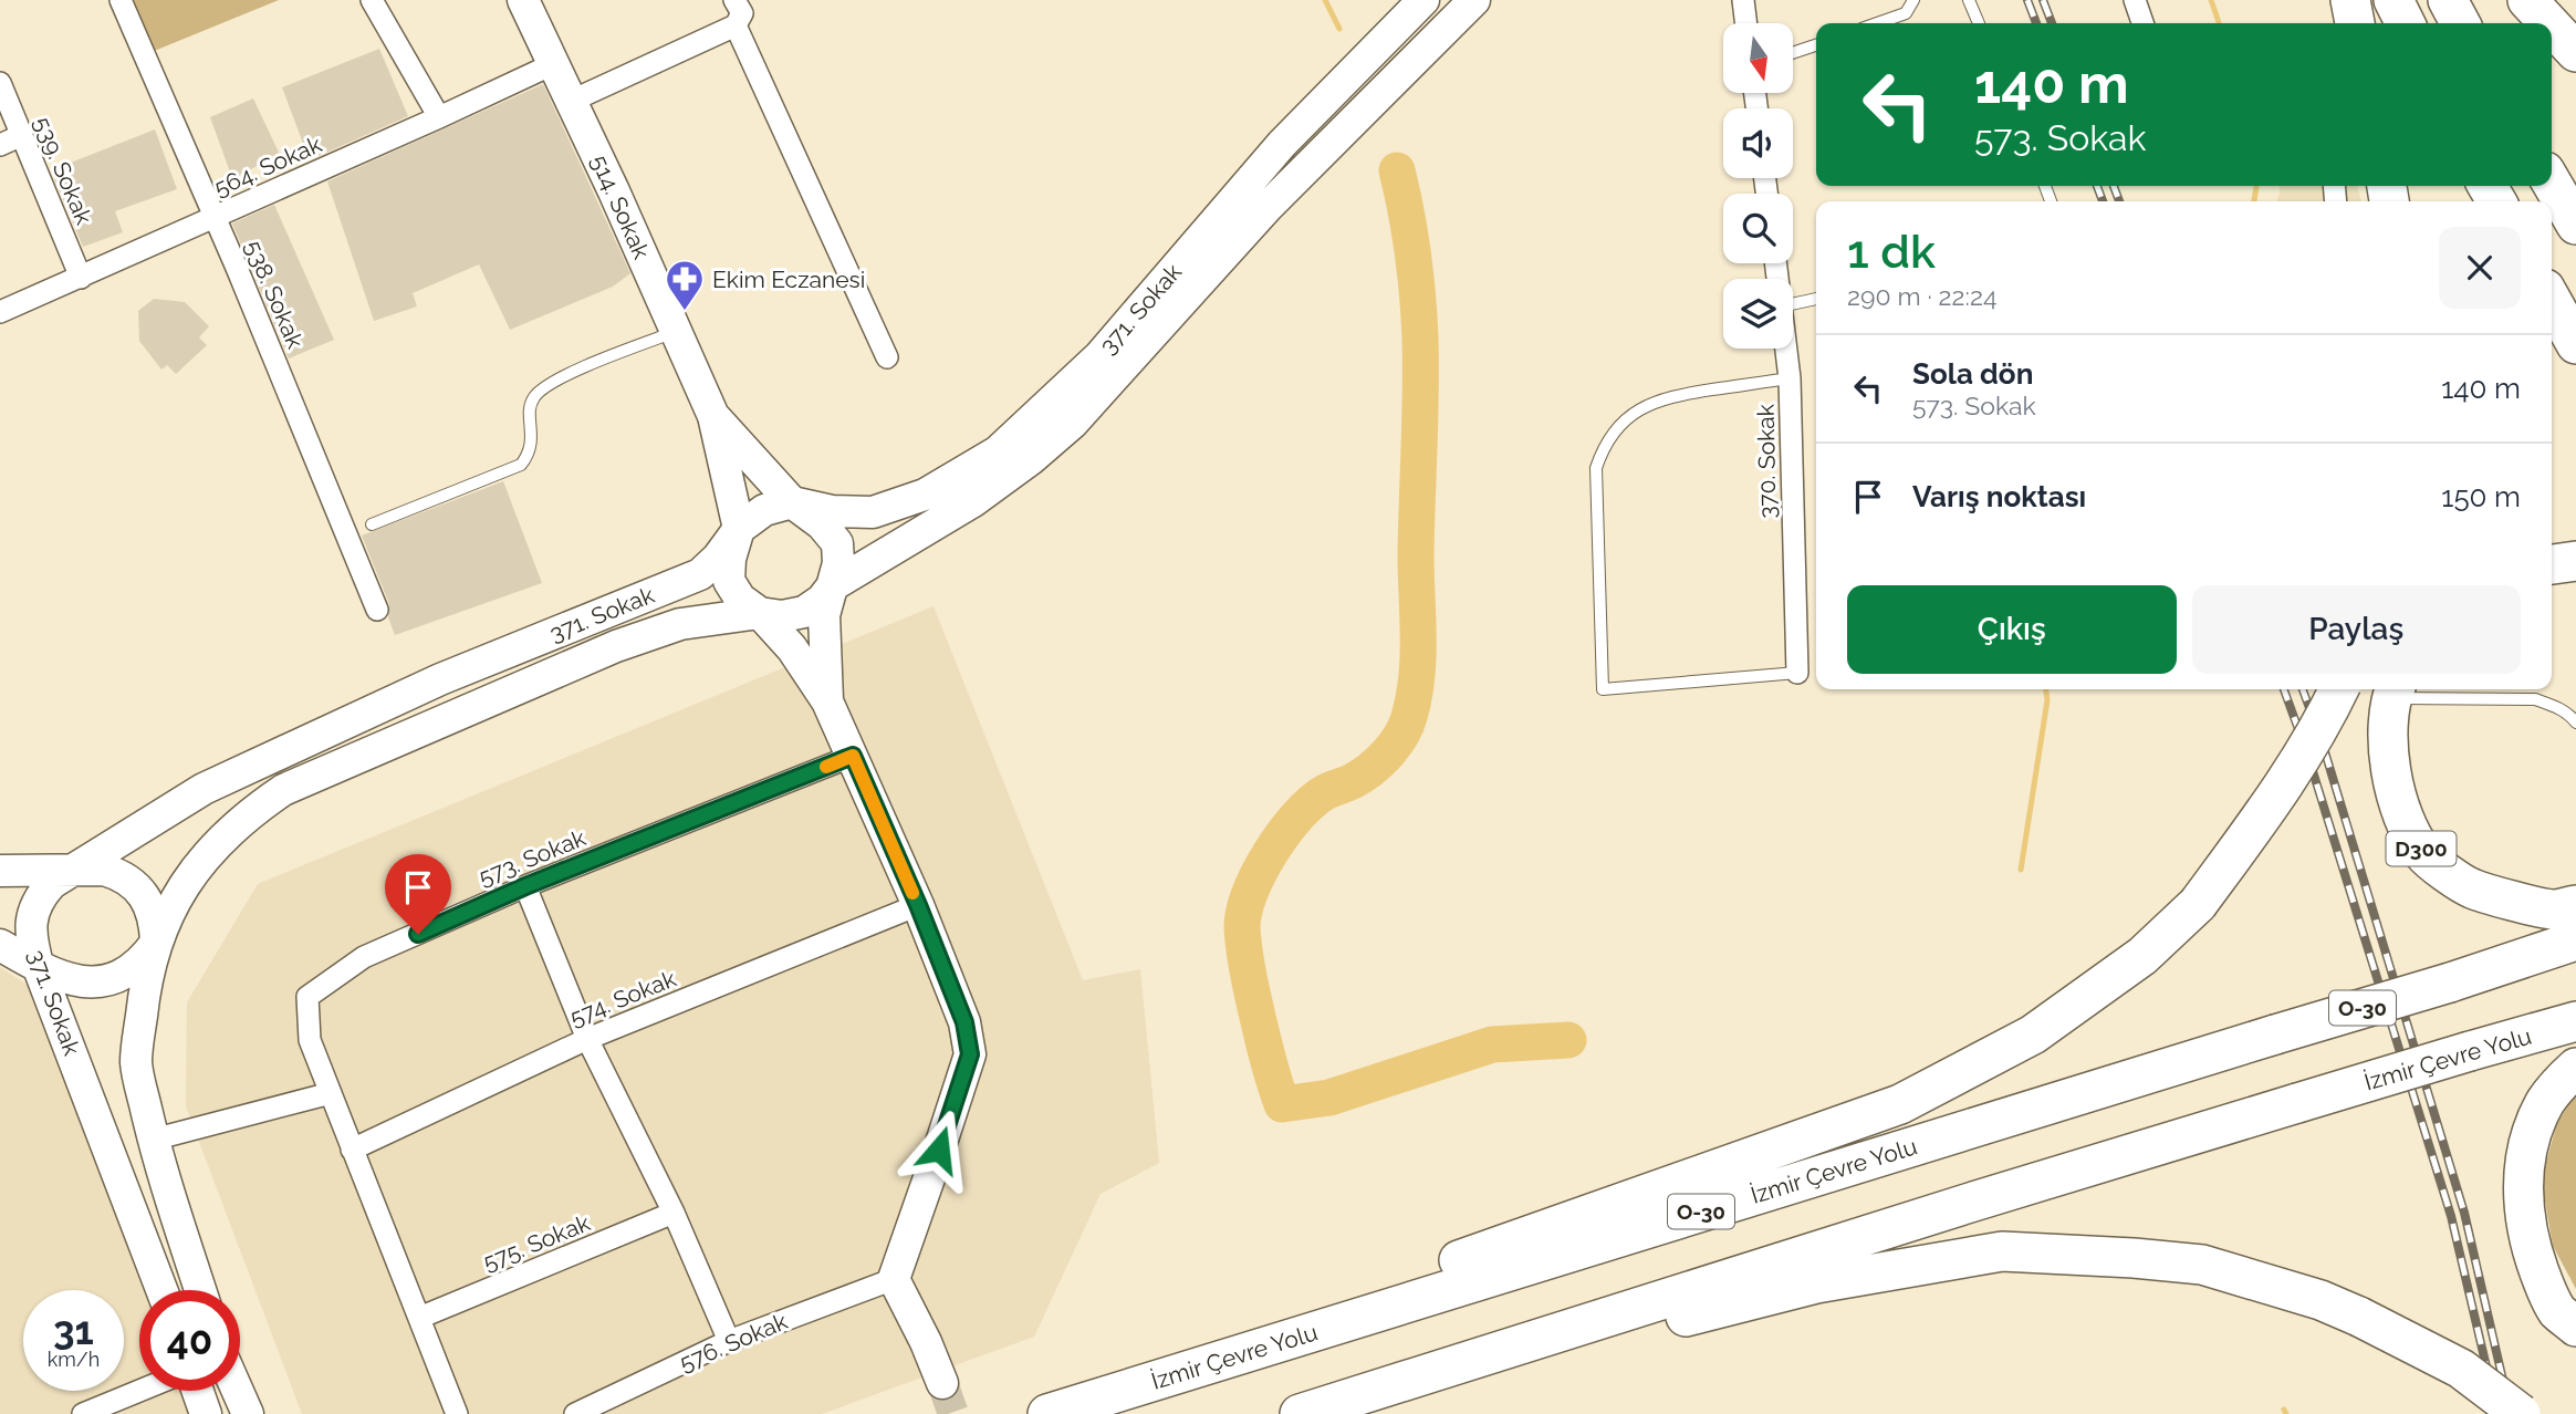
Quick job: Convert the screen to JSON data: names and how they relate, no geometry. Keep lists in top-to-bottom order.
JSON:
{
  "streets": {
    "highway": ["D300", "O-30", "İzmir Çevre Yolu"],
    "main road": ["514. Sokak", "371. Sokak"],
    "street": [
      "564. Sokak",
      "539. Sokak",
      "538. Sokak",
      "370. Sokak",
      "573. Sokak",
      "574. Sokak",
      "575. Sokak",
      "576. Sokak"
    ]
  },
  "crossings": [
    ["564. Sokak", "539. Sokak"],
    ["564. Sokak", "514. Sokak"],
    ["564. Sokak", "538. Sokak"],
    ["573. Sokak", "574. Sokak"],
    ["573. Sokak", "575. Sokak"]
  ],
  "places": {
    "pharmacy": ["Ekim Eczanesi"]
  },
  "north": "bottom",
  "page": {
    "turn": ["140 m", "573. Sokak"],
    "heading": ["1 dk", "290 m · 22:24"],
    "list": [
      {
        "name": "Sola dön",
        "note": "573. Sokak",
        "value": "140 m"
      },
      {
        "name": "Varış noktası",
        "value": "150 m"
      }
    ],
    "buttons": ["Çıkış", "Paylaş"],
    "speed": "31 km/h",
    "limit": "40"
  }
}
